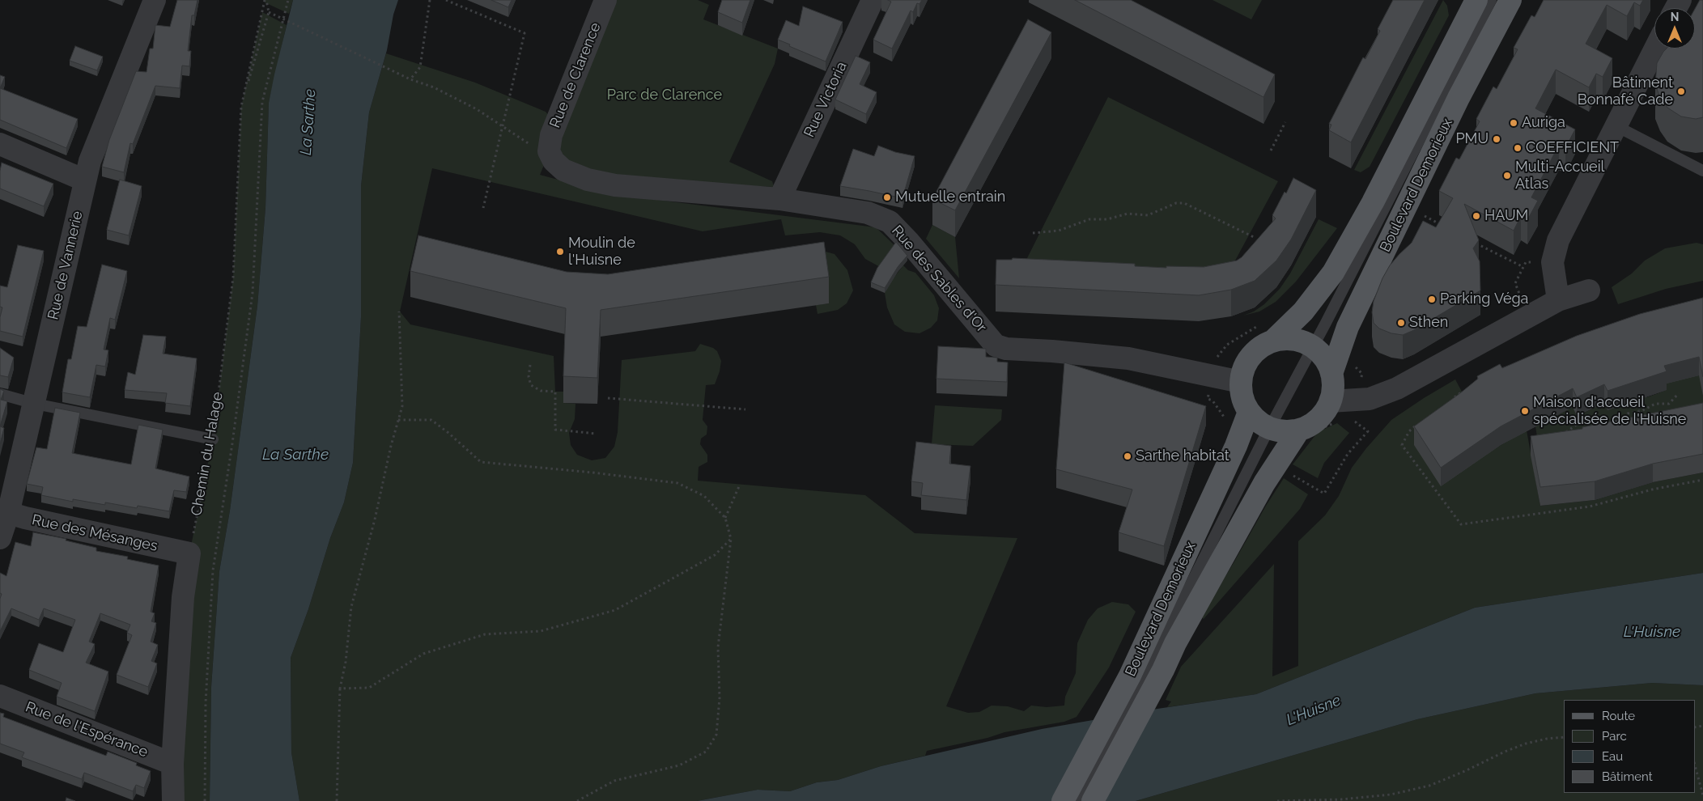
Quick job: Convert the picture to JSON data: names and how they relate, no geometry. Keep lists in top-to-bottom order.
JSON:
{
  "streets": {
    "main road": ["Boulevard Demorieux"],
    "street": [
      "Rue de Clarence",
      "Rue Victoria",
      "Rue de Vannerie",
      "Rue des Sables d'Or",
      "Rue des Mésanges",
      "Rue de l'Espérance"
    ],
    "path": ["Chemin du Halage"]
  },
  "crossings": [
    ["Rue de Clarence", "Rue des Sables d'Or"],
    ["Rue Victoria", "Rue des Sables d'Or"],
    ["Boulevard Demorieux", "Rue des Sables d'Or"],
    ["Rue de Vannerie", "Rue des Mésanges"],
    ["Chemin du Halage", "Rue des Mésanges"]
  ],
  "water": ["La Sarthe", "L'Huisne"],
  "parks": ["Parc de Clarence"],
  "places": [
    "Bâtiment Bonnafé Cade",
    "Auriga",
    "PMU",
    "COEFFICIENT",
    "Multi-Accueil Atlas",
    "Mutuelle entrain",
    "HAUM",
    "Moulin de l'Huisne",
    "Parking Véga",
    "Sthen",
    "Maison d'accueil spécialisée de l'Huisne",
    "Sarthe habitat"
  ],
  "legend": [
    "Route",
    "Parc",
    "Eau",
    "Bâtiment"
  ],
  "north": "top"
}
